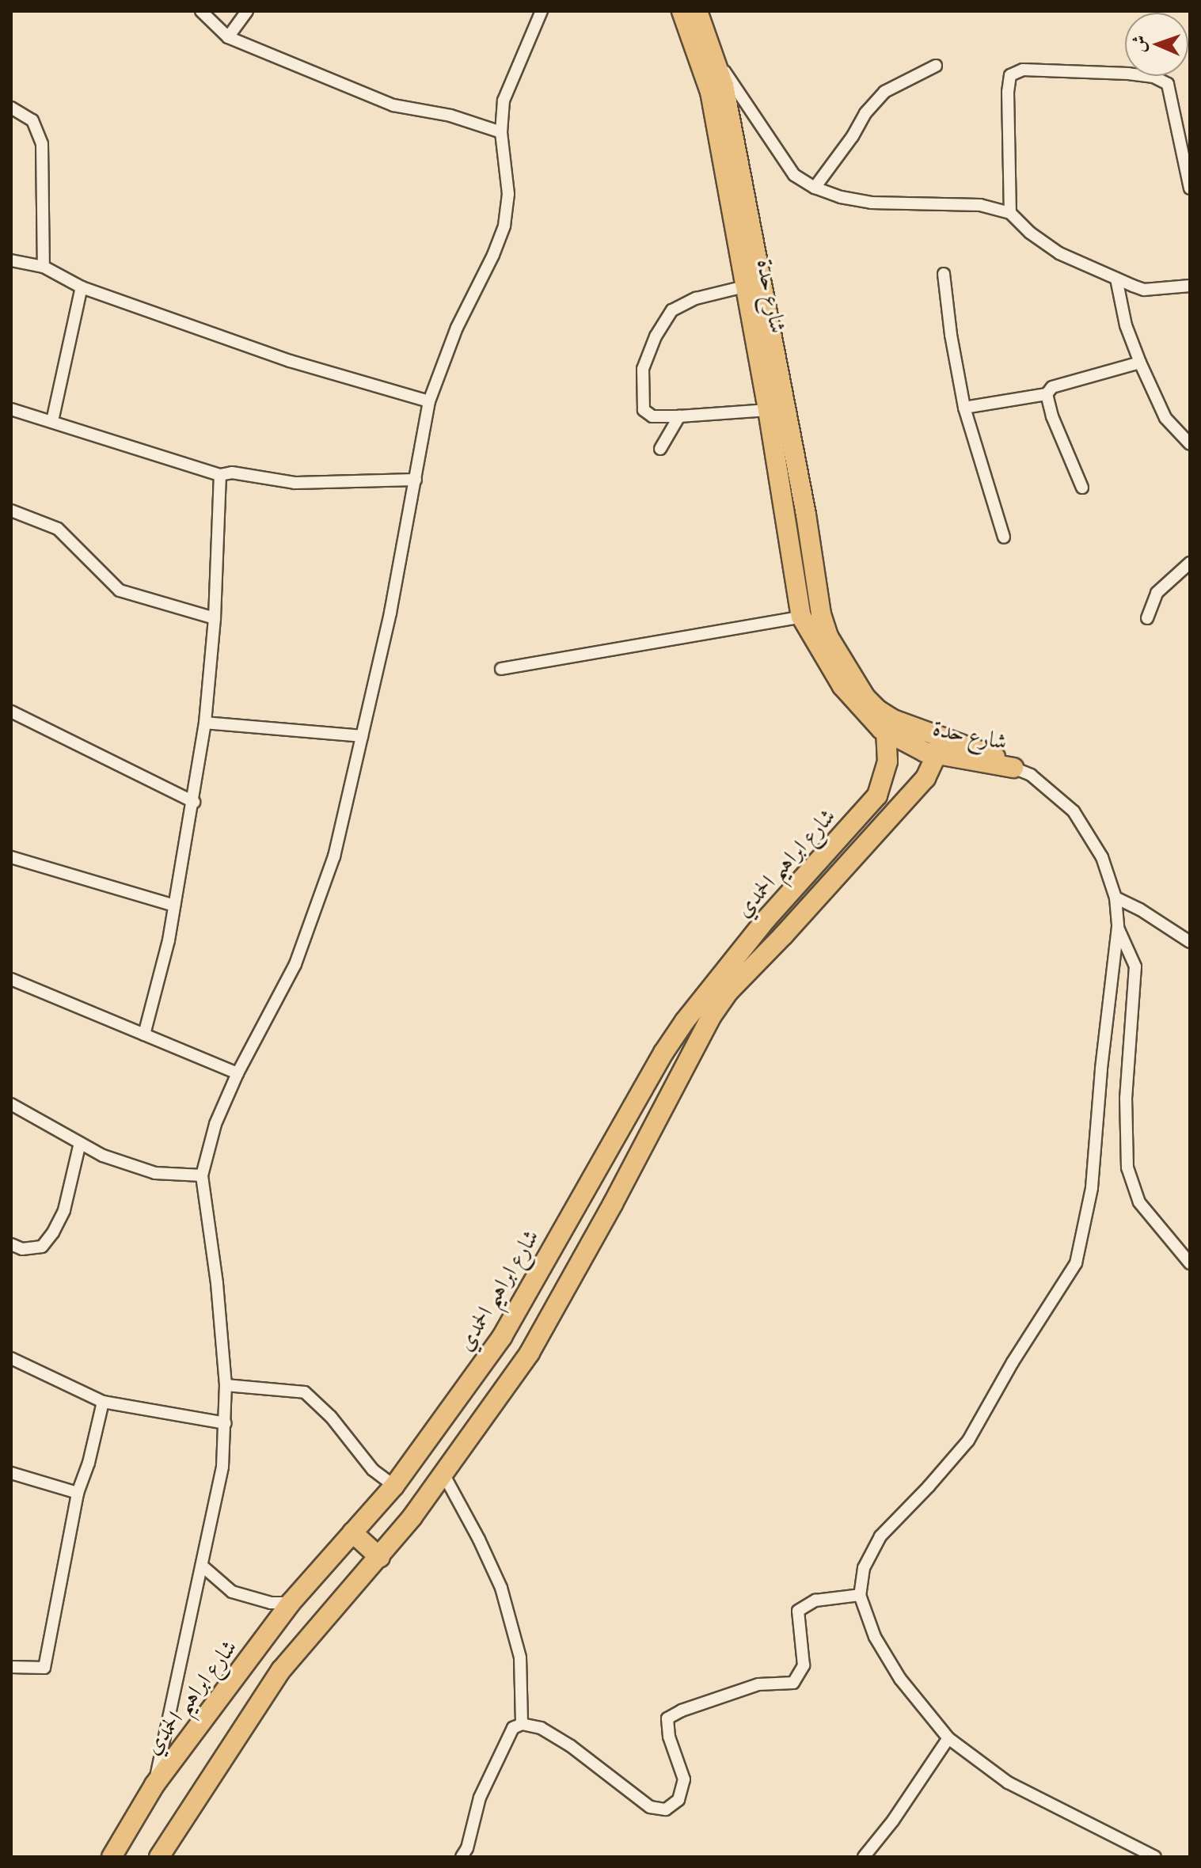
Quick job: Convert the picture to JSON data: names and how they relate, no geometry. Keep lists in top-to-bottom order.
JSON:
{
  "streets": {
    "main road": ["شارع حدة", "شارع ابراهيم الحمدي"]
  },
  "crossings": [
    ["شارع حدة", "شارع ابراهيم الحمدي"]
  ],
  "north": "left"
}
